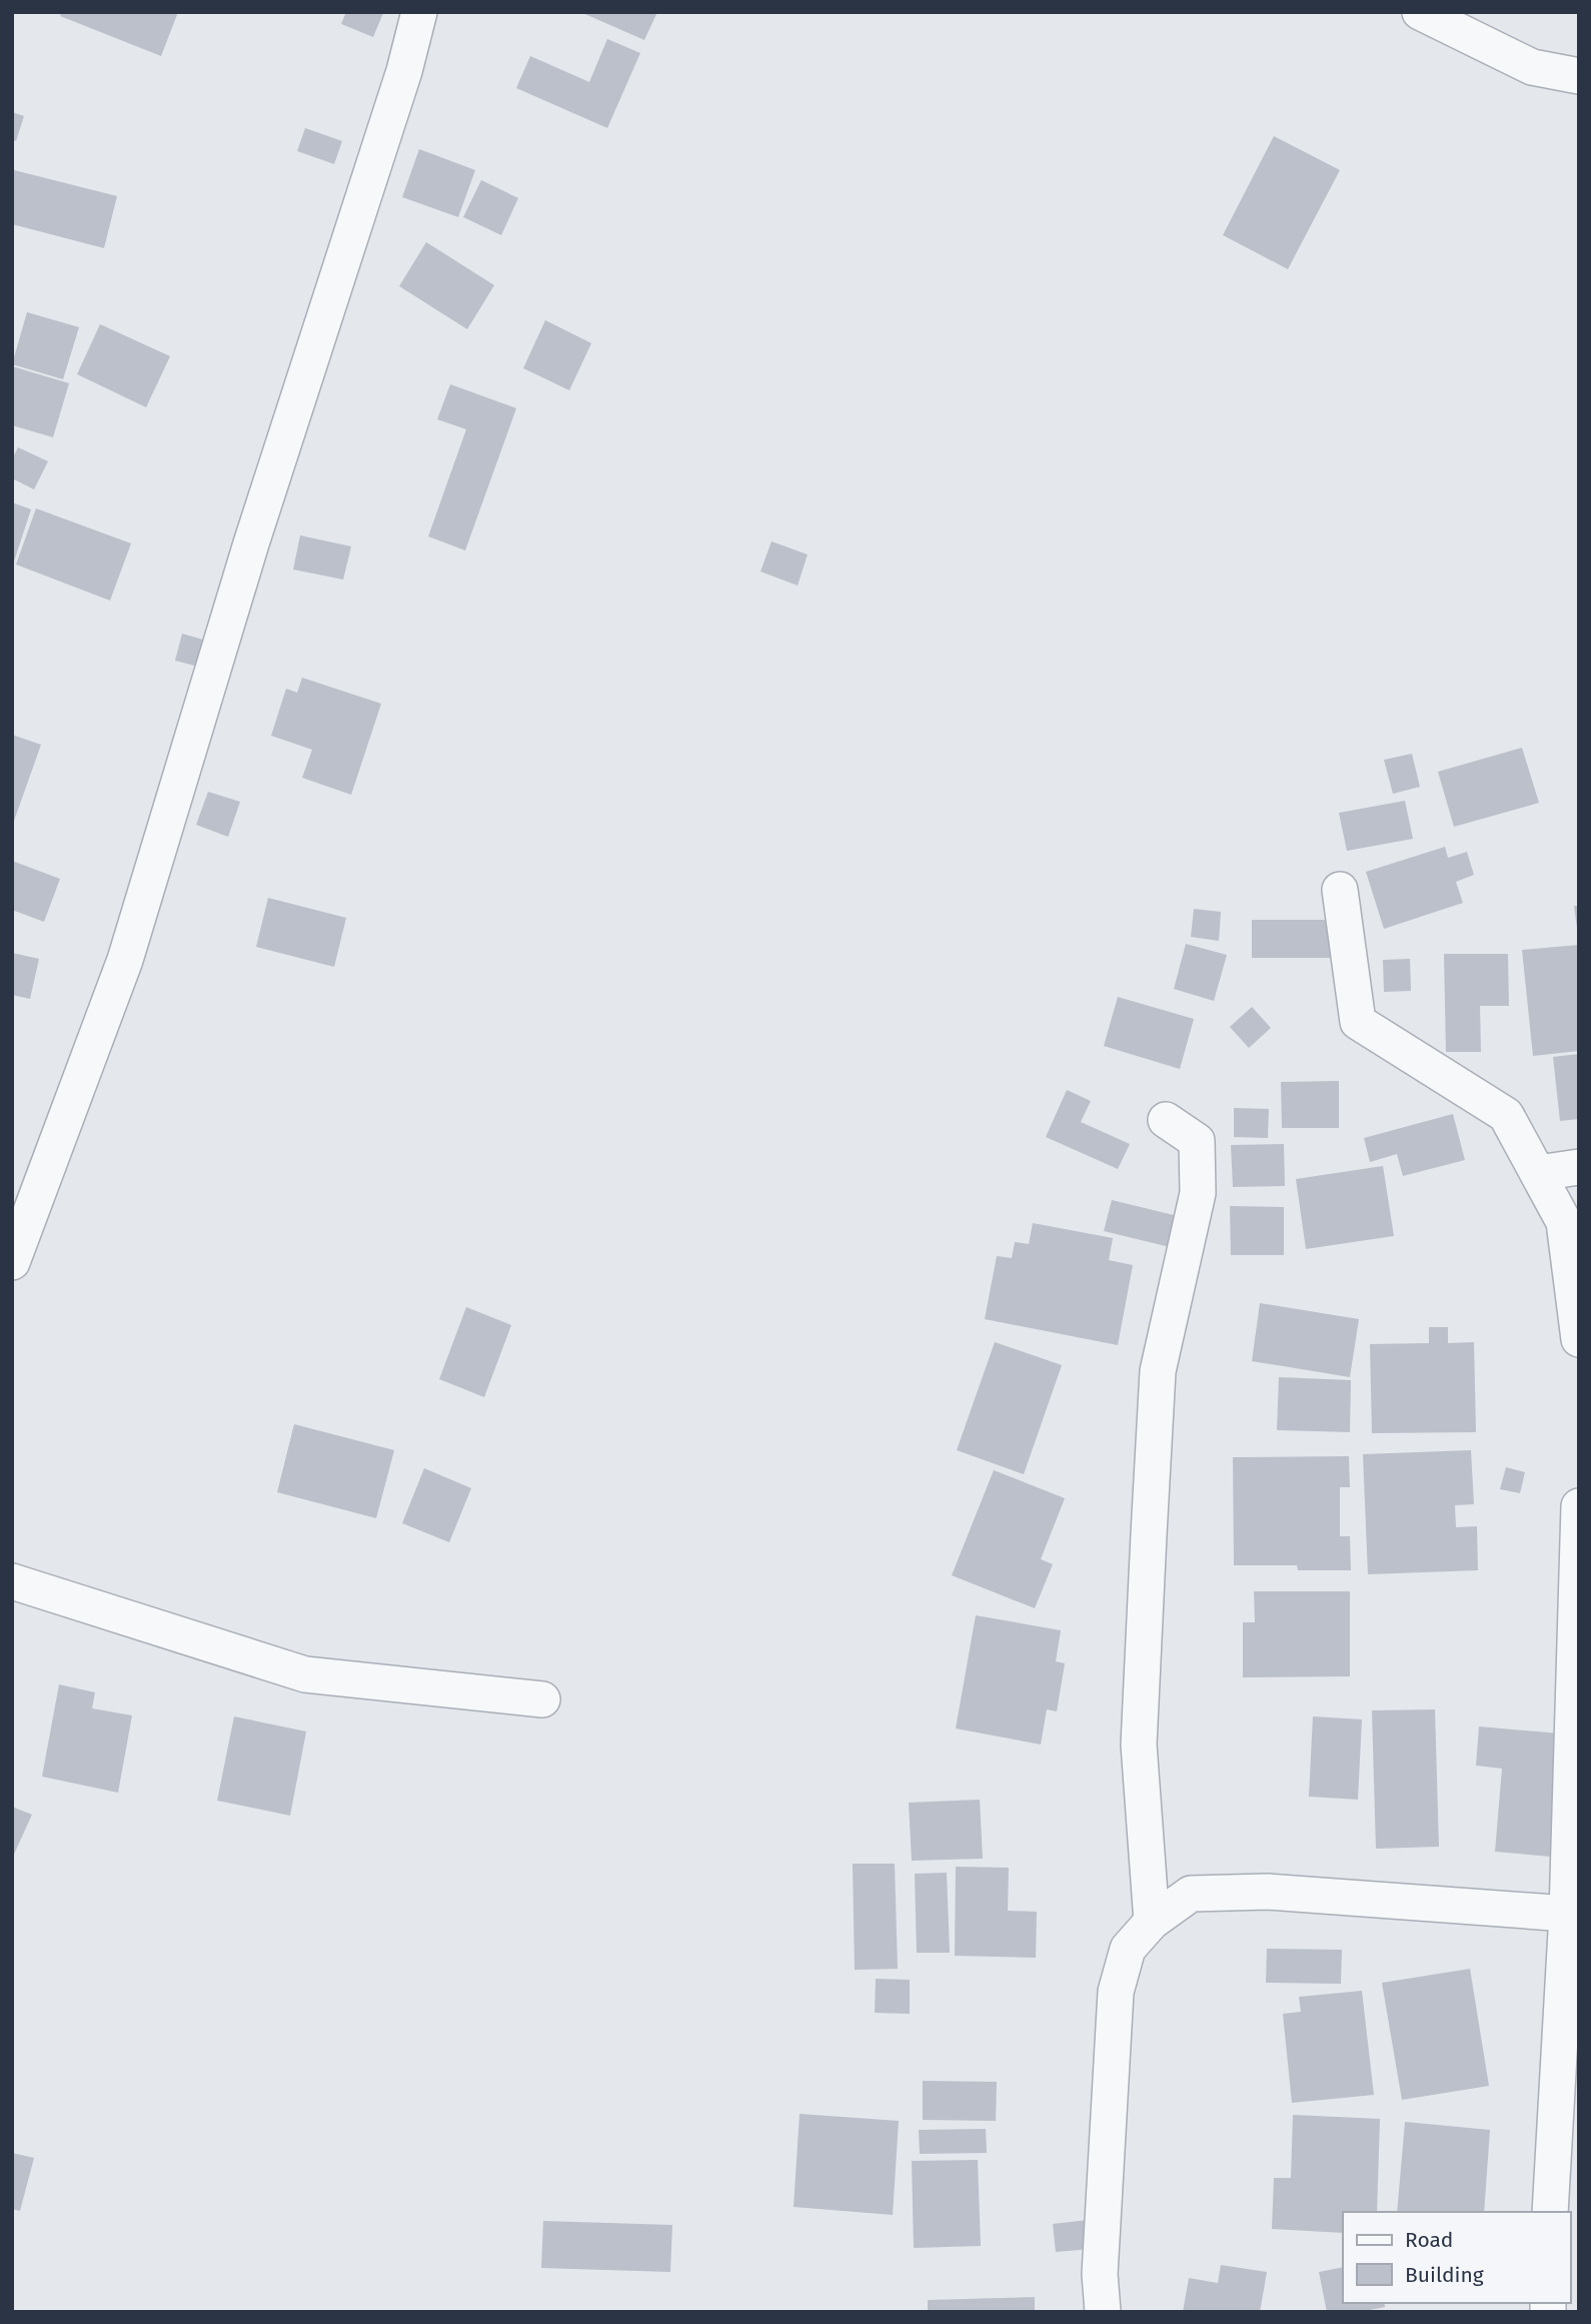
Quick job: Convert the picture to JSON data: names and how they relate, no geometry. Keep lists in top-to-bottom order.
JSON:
{
  "legend": ["Road", "Building"]
}
